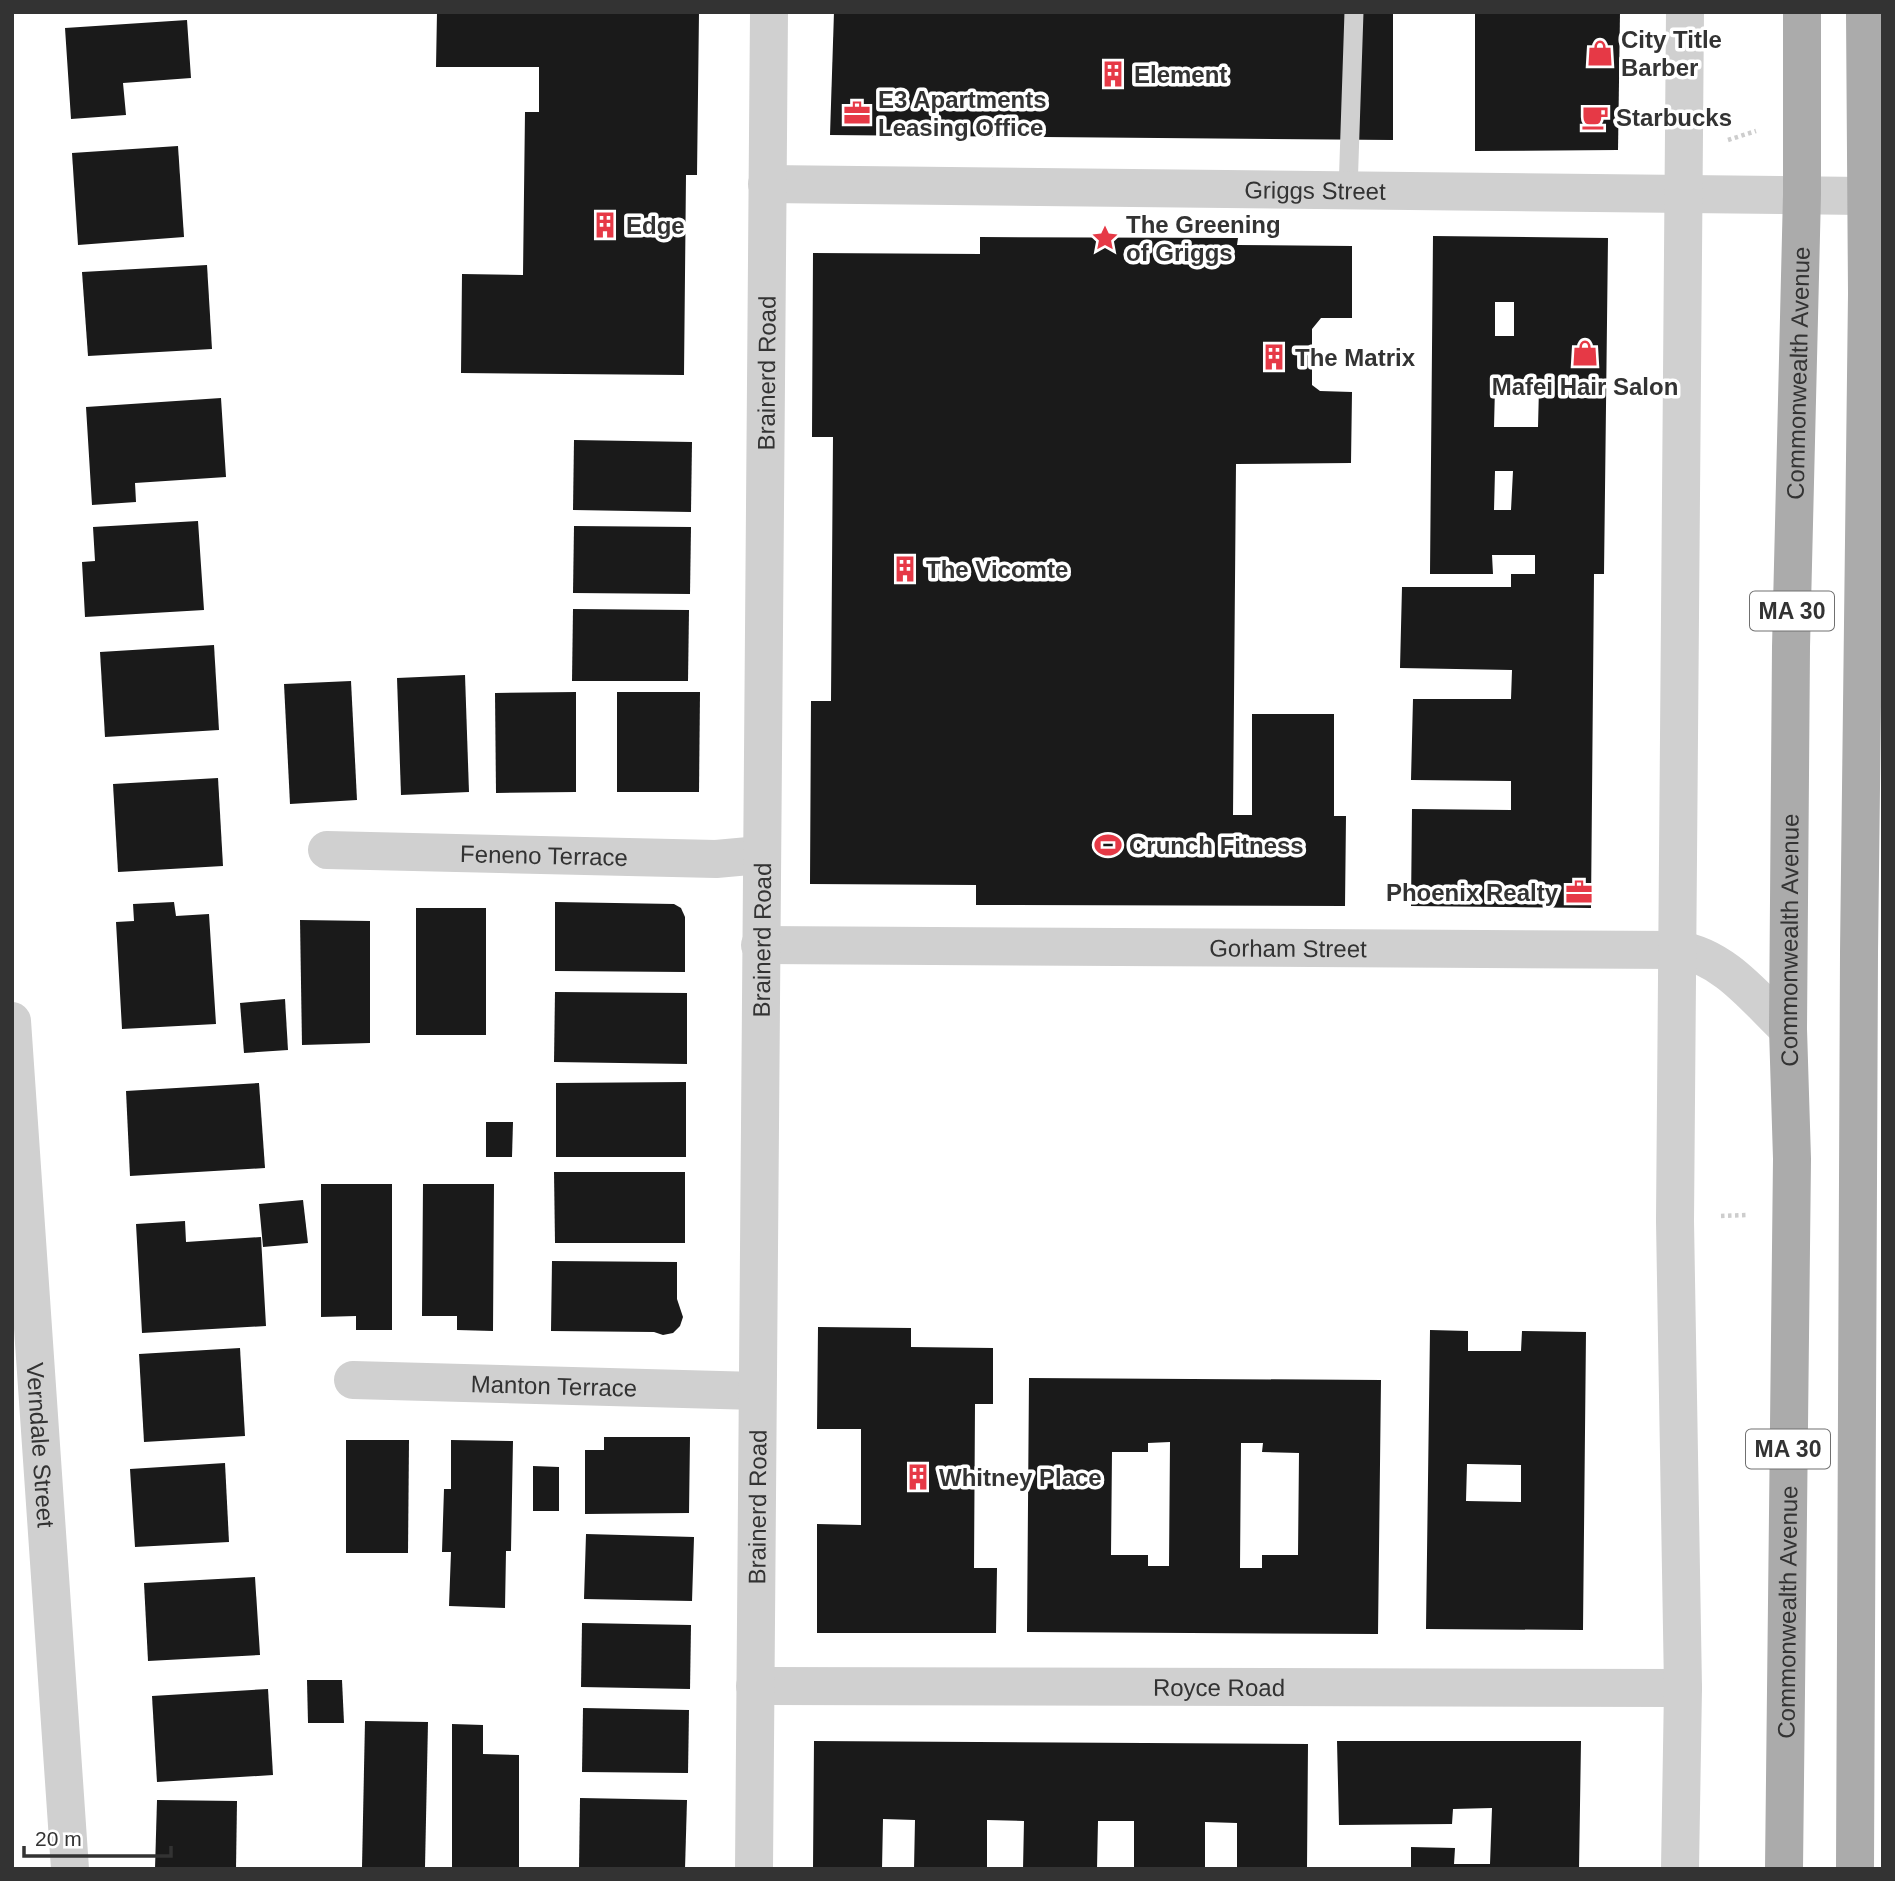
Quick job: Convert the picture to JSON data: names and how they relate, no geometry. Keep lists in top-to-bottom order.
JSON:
{
  "streets": {
    "main road": ["Commonwealth Avenue", "MA 30"],
    "street": [
      "Griggs Street",
      "Brainerd Road",
      "Feneno Terrace",
      "Gorham Street",
      "Manton Terrace",
      "Verndale Street",
      "Royce Road"
    ]
  },
  "crossings": [
    ["Griggs Street", "Brainerd Road"],
    ["Griggs Street", "Commonwealth Avenue"],
    ["Griggs Street", "MA 30"],
    ["Brainerd Road", "Feneno Terrace"],
    ["Brainerd Road", "Gorham Street"],
    ["Brainerd Road", "Manton Terrace"],
    ["Brainerd Road", "Royce Road"],
    ["Commonwealth Avenue", "Gorham Street"]
  ],
  "places": {
    "shop": ["City Title Barber", "Mafei Hair Salon"],
    "building": [
      "Element",
      "Edge",
      "The Matrix",
      "The Vicomte",
      "Whitney Place"
    ],
    "office": ["E3 Apartments Leasing Office", "Phoenix Realty"],
    "cafe": ["Starbucks"],
    "place": ["The Greening of Griggs"],
    "sports": ["Crunch Fitness"]
  },
  "scale_bar": "20 m"
}
